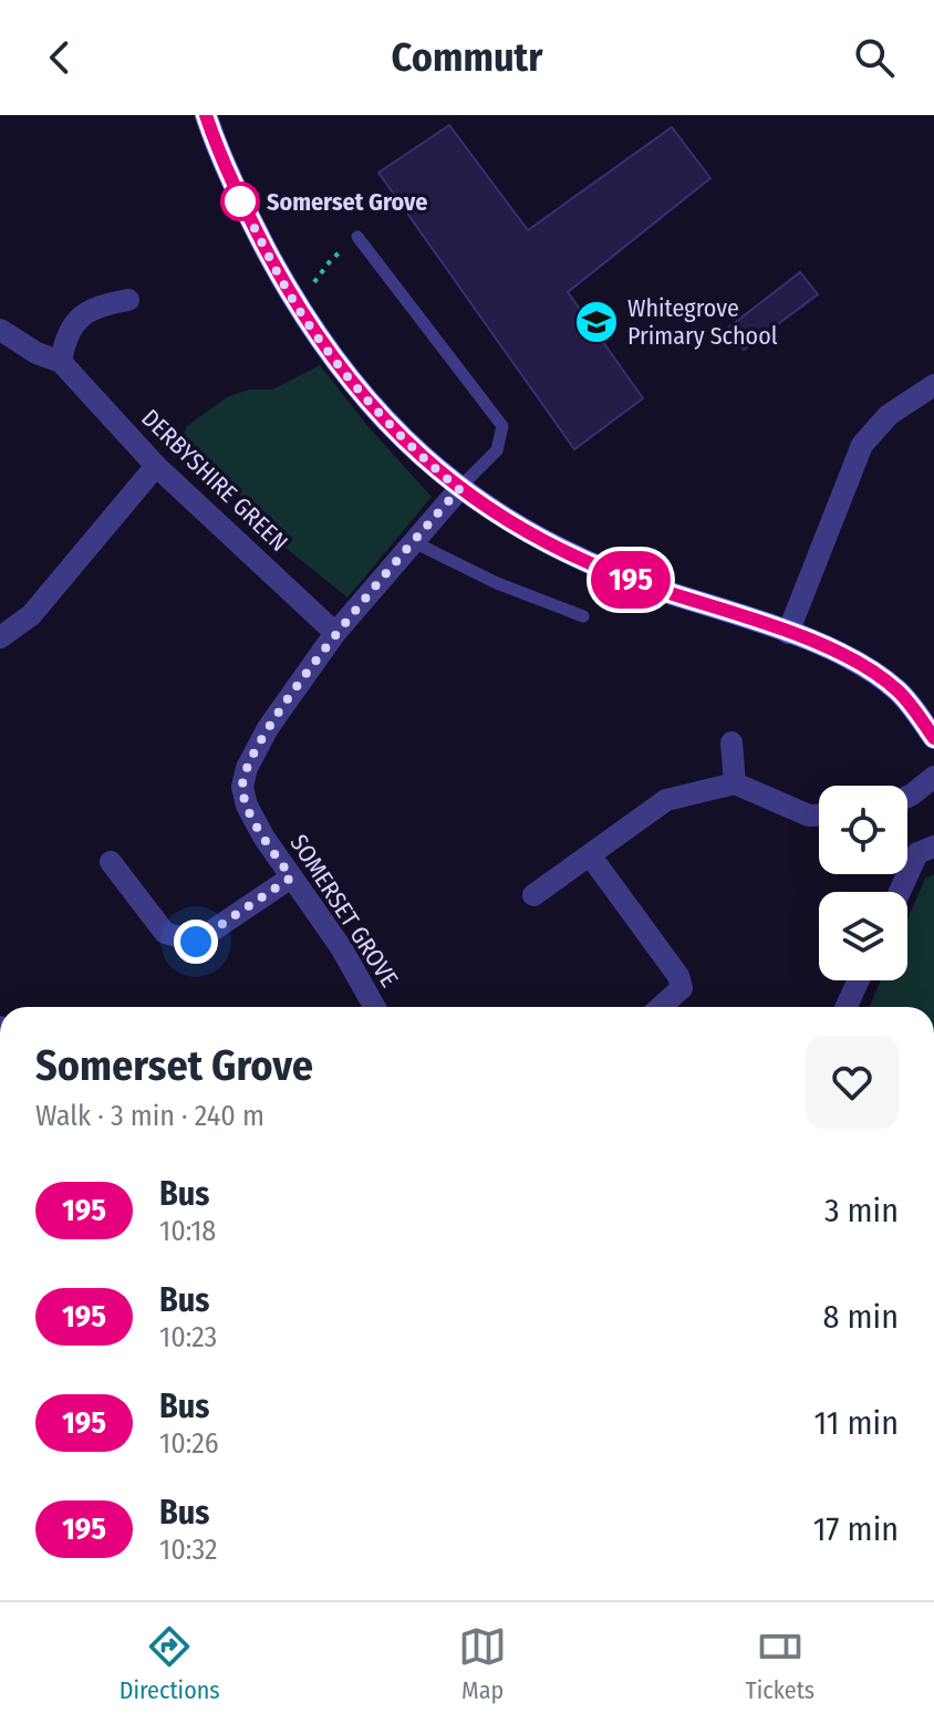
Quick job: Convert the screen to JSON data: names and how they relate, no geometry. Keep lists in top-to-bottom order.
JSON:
{
  "streets": {
    "street": ["DERBYSHIRE GREEN", "SOMERSET GROVE"]
  },
  "crossings": [
    ["DERBYSHIRE GREEN", "SOMERSET GROVE"]
  ],
  "places": {
    "other": ["Somerset Grove"],
    "school or university": ["Whitegrove Primary School"]
  },
  "lines": ["bus line 195"],
  "page": {
    "header": "Commutr",
    "on_map": "195",
    "heading": ["Somerset Grove", "Walk · 3 min · 240 m"],
    "list": [
      {
        "mark": "195",
        "name": "Bus",
        "note": "10:18",
        "value": "3 min"
      },
      {
        "mark": "195",
        "name": "Bus",
        "note": "10:23",
        "value": "8 min"
      },
      {
        "mark": "195",
        "name": "Bus",
        "note": "10:26",
        "value": "11 min"
      },
      {
        "mark": "195",
        "name": "Bus",
        "note": "10:32",
        "value": "17 min"
      }
    ],
    "tabs": ["Directions", "Map", "Tickets"]
  }
}
